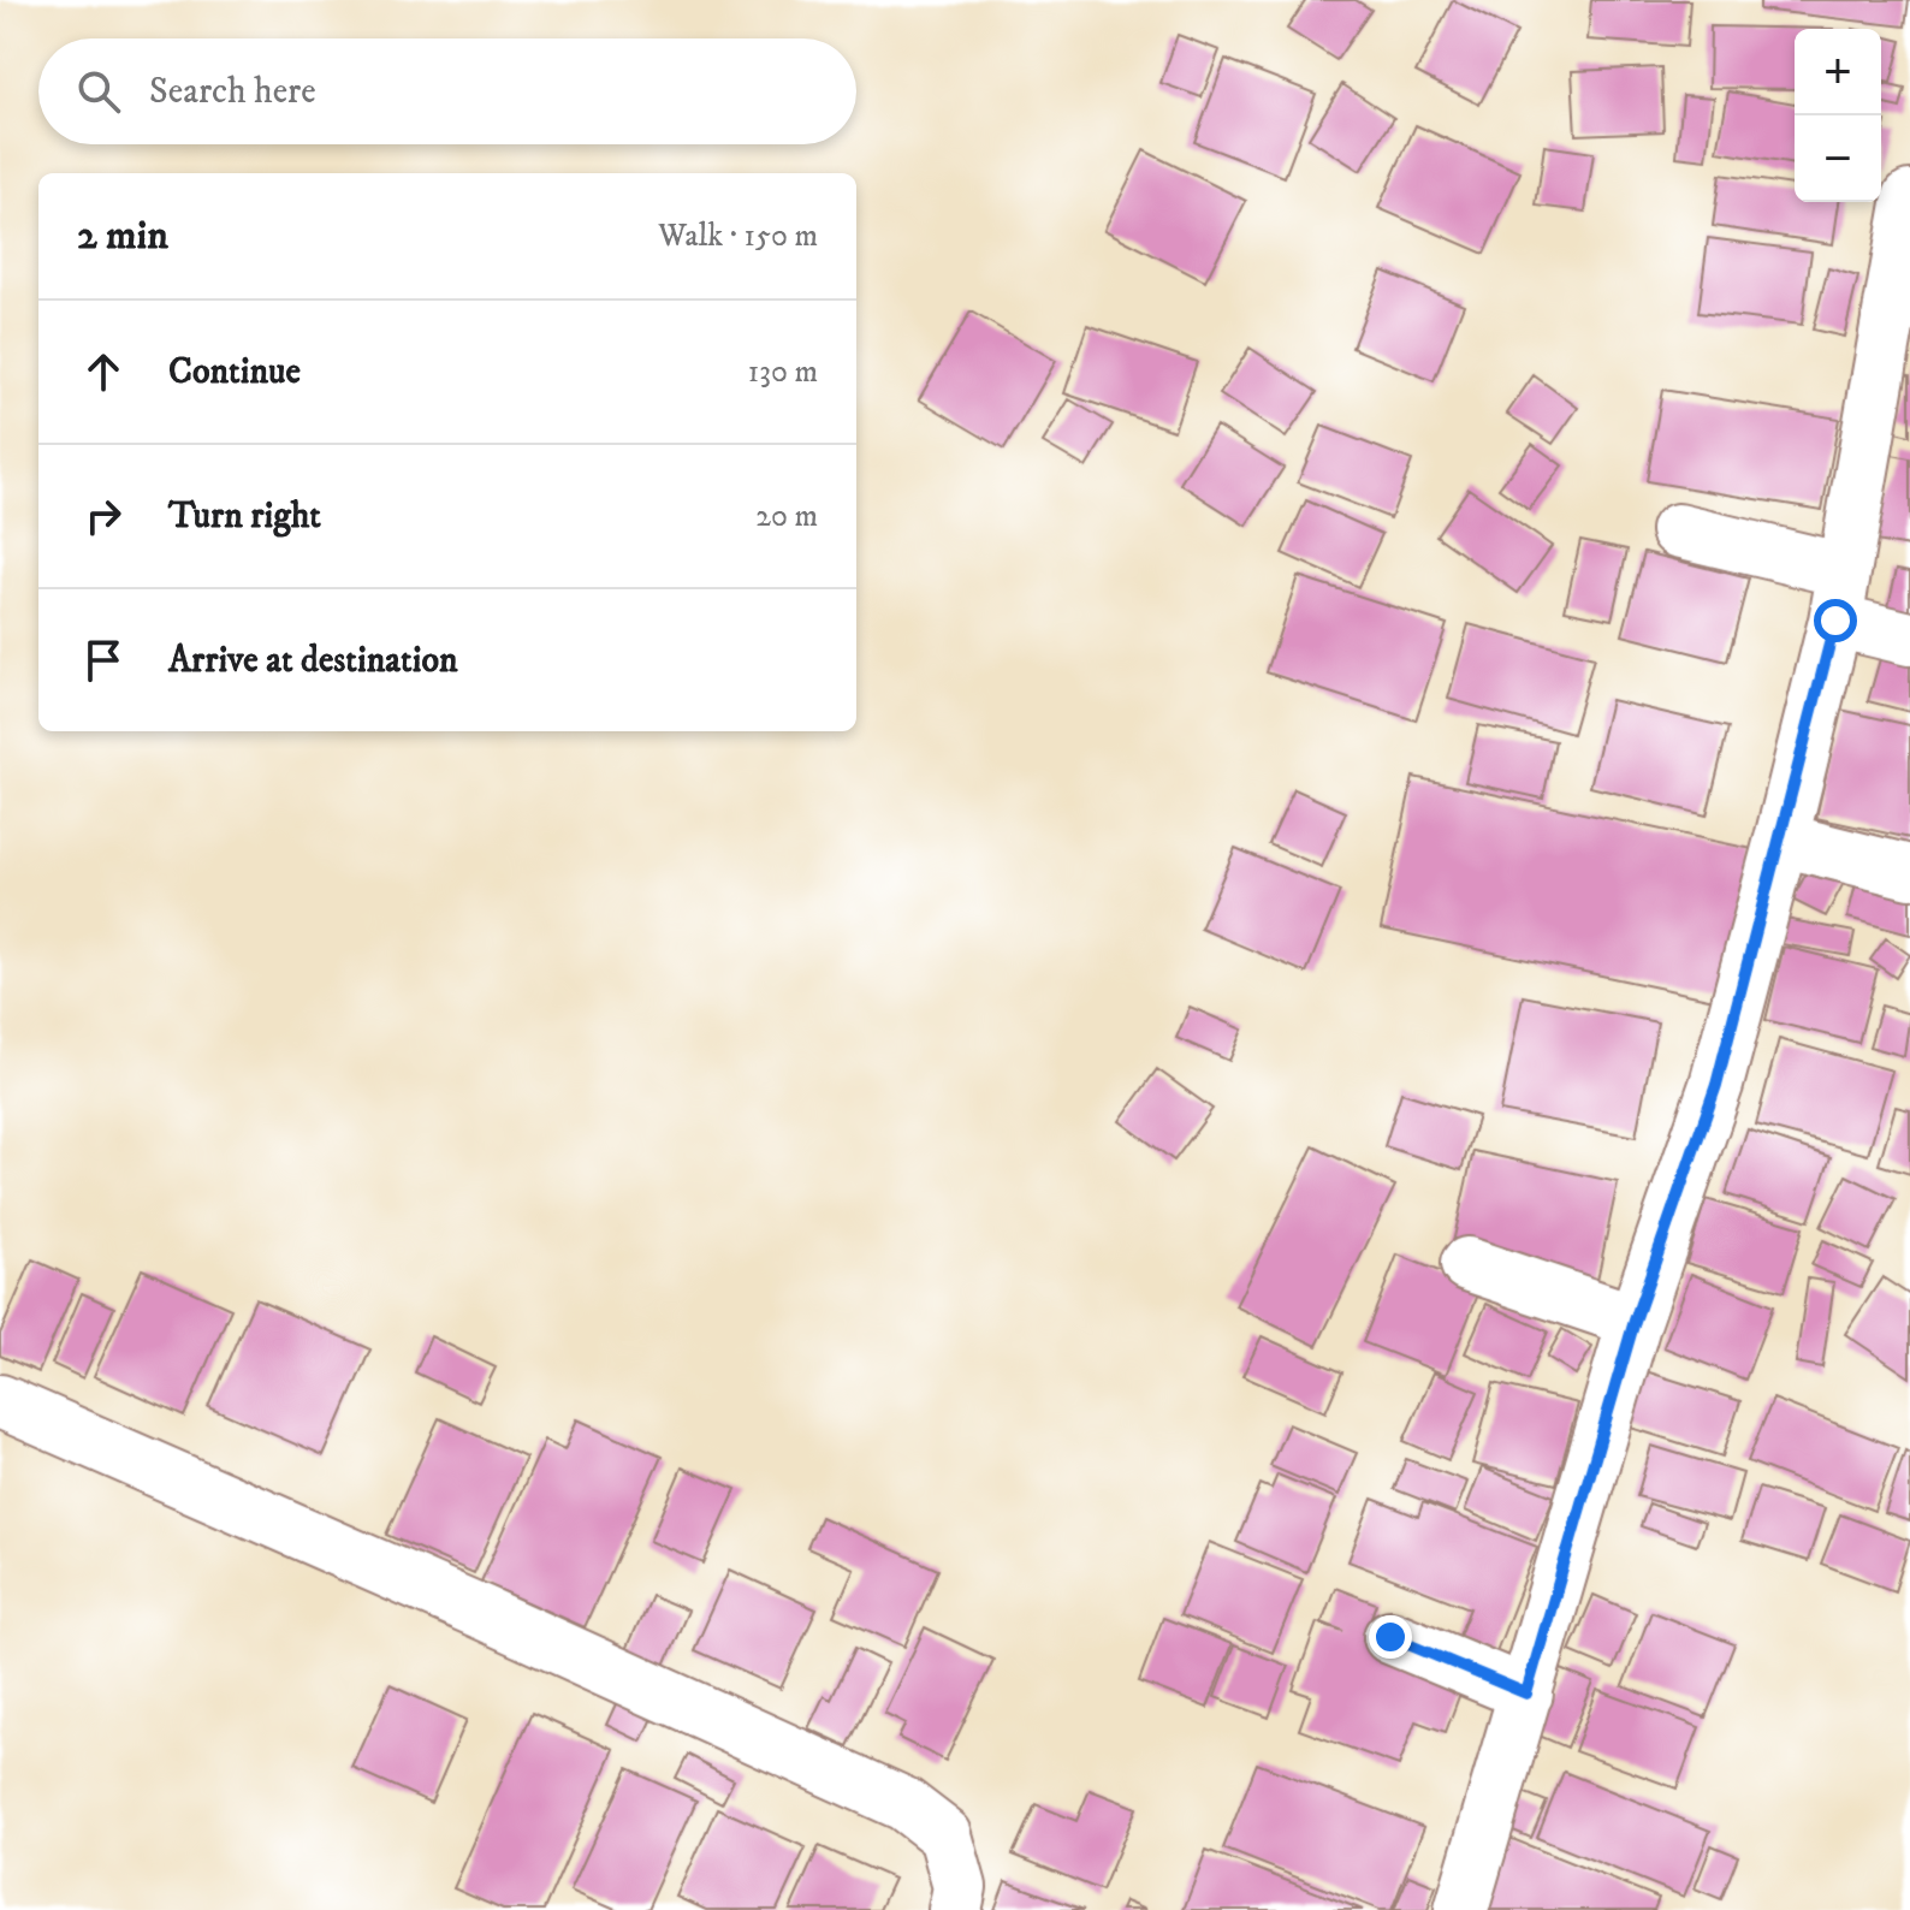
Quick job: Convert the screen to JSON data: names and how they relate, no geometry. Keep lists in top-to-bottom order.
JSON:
{
  "page": {
    "map_buttons": ["+", "−"],
    "search": "Search here",
    "heading": ["2 min", "Walk · 150 m"],
    "list": [
      ["Continue", "130 m"],
      ["Turn right", "20 m"],
      "Arrive at destination"
    ]
  }
}
